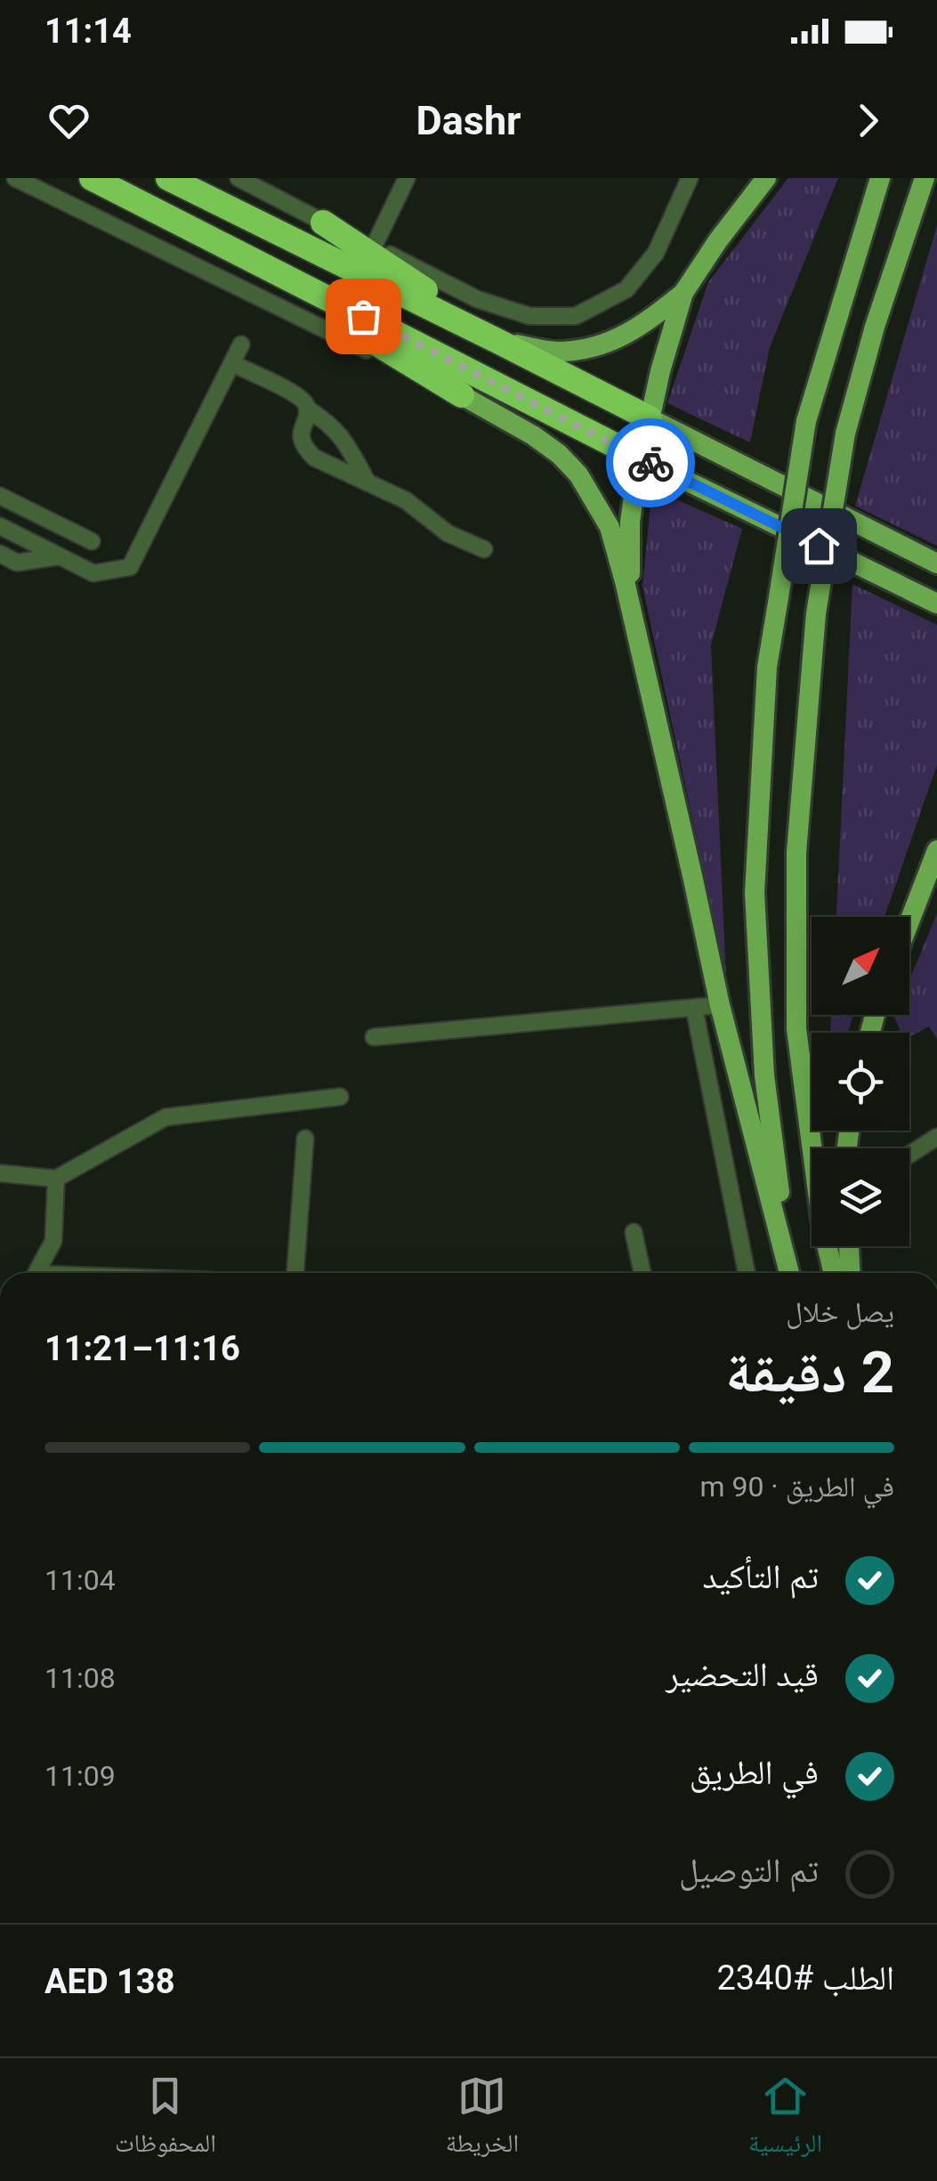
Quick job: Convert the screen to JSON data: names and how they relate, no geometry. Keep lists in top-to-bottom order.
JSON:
{
  "north": "top right",
  "page": {
    "status": "11:14",
    "header": "Dashr",
    "heading": ["2 دقيقة", "يصل خلال", "11:16–11:21"],
    "panel": ["الطلب #2340", "AED 138"],
    "bar": "في الطريق · 90 m",
    "list": [
      ["تم التأكيد", "11:04"],
      ["قيد التحضير", "11:08"],
      ["في الطريق", "11:09"],
      "تم التوصيل"
    ],
    "tabs": ["الرئيسية", "الخريطة", "المحفوظات"]
  }
}
